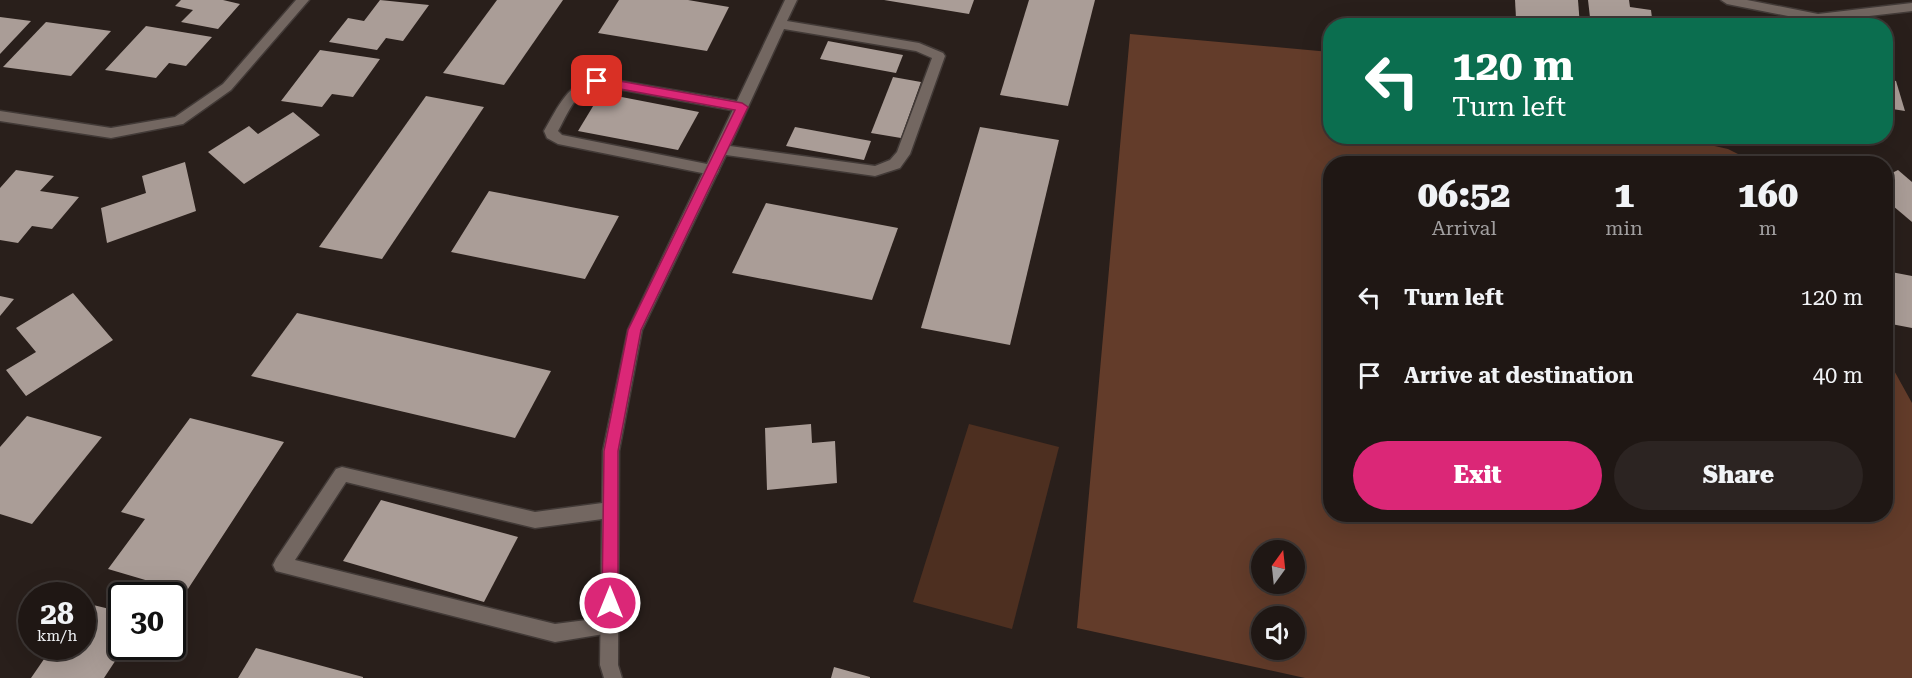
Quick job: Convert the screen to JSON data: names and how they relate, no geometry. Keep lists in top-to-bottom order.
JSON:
{
  "north": "top",
  "page": {
    "turn": ["120 m", "Turn left"],
    "eta": [
      "06:52",
      "Arrival",
      "1",
      "min",
      "160",
      "m"
    ],
    "list": [
      {
        "name": "Turn left",
        "value": "120 m"
      },
      {
        "name": "Arrive at destination",
        "value": "40 m"
      }
    ],
    "buttons": ["Exit", "Share"],
    "speed": "28 km/h",
    "limit": "30"
  }
}
